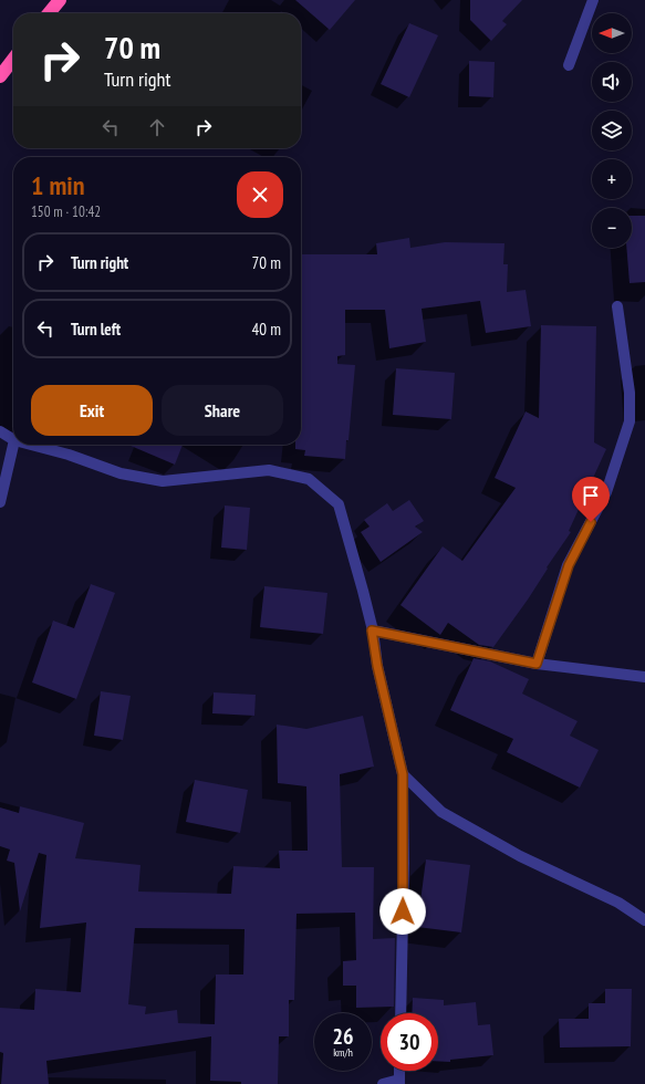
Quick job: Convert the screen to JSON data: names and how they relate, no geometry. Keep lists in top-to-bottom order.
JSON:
{
  "north": "left",
  "page": {
    "map_buttons": ["+", "−"],
    "turn": ["70 m", "Turn right"],
    "heading": ["1 min", "150 m · 10:42"],
    "list": [
      {
        "name": "Turn right",
        "value": "70 m"
      },
      {
        "name": "Turn left",
        "value": "40 m"
      }
    ],
    "buttons": ["Exit", "Share"],
    "speed": "26 km/h",
    "limit": "30"
  }
}
